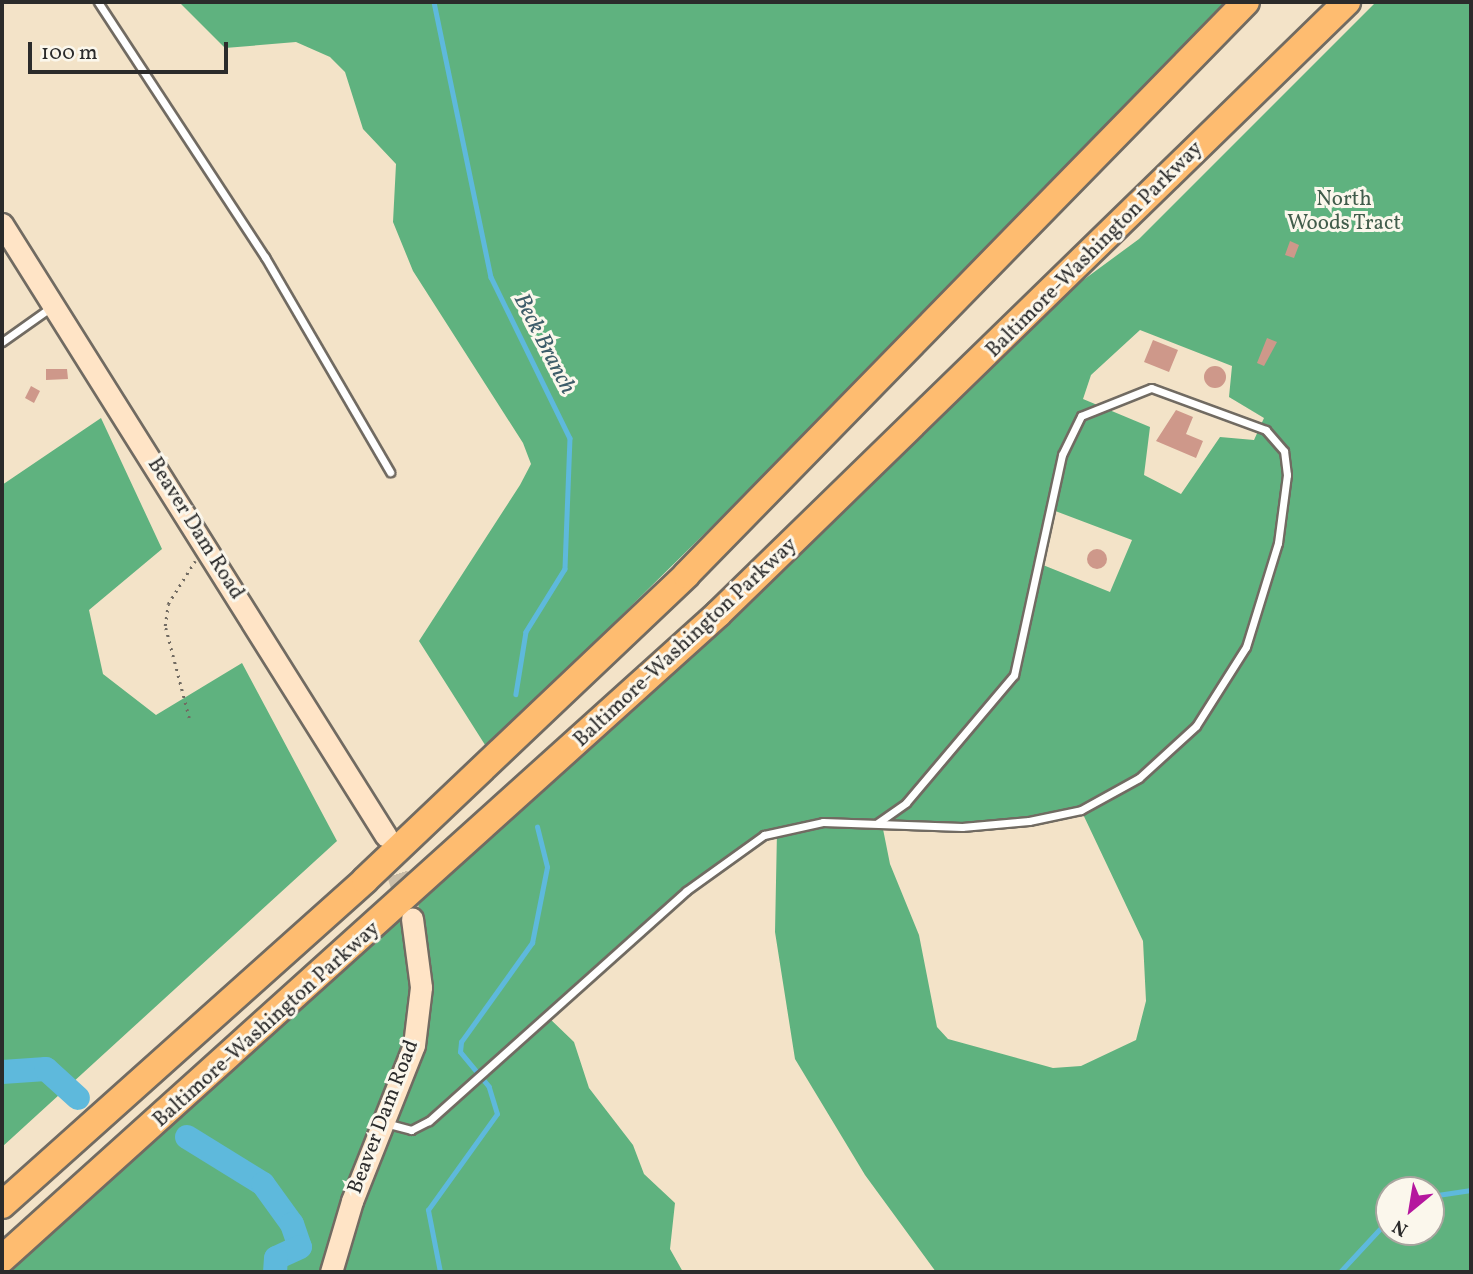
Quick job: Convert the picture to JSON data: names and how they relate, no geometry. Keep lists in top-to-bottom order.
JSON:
{
  "streets": {
    "highway": ["Baltimore-Washington Parkway"],
    "street": ["Beaver Dam Road"]
  },
  "water": ["Beck Branch"],
  "parks": ["North Woods Tract"],
  "scale_bar": "100 m",
  "north": "bottom left"
}
